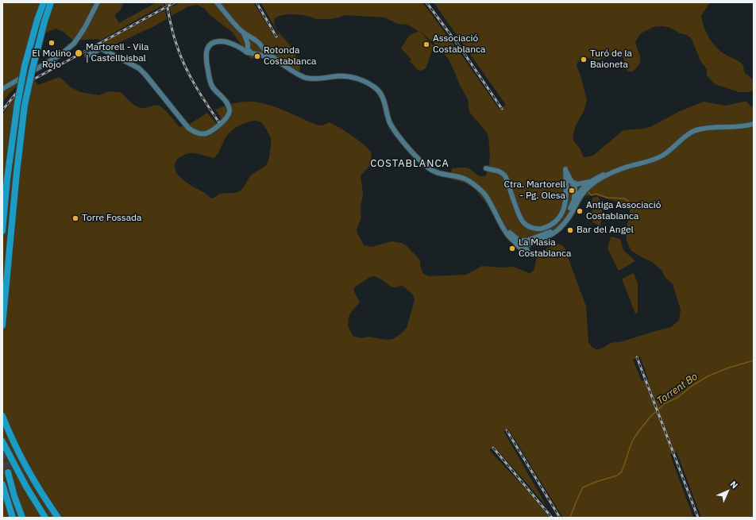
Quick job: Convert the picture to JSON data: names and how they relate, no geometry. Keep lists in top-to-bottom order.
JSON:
{
  "districts": ["COSTABLANCA"],
  "water": ["Torrent Bo"],
  "places": [
    "El Molino Rojo",
    "Associació Costablanca",
    "Martorell - Vila | Castellbisbal",
    "Rotonda Costablanca",
    "Turó de la Baioneta",
    "Ctra. Martorell - Pg. Olesa",
    "Antiga Associació Costablanca",
    "Torre Fossada",
    "Bar del Angel",
    "La Masia Costablanca"
  ],
  "north": "top right"
}
